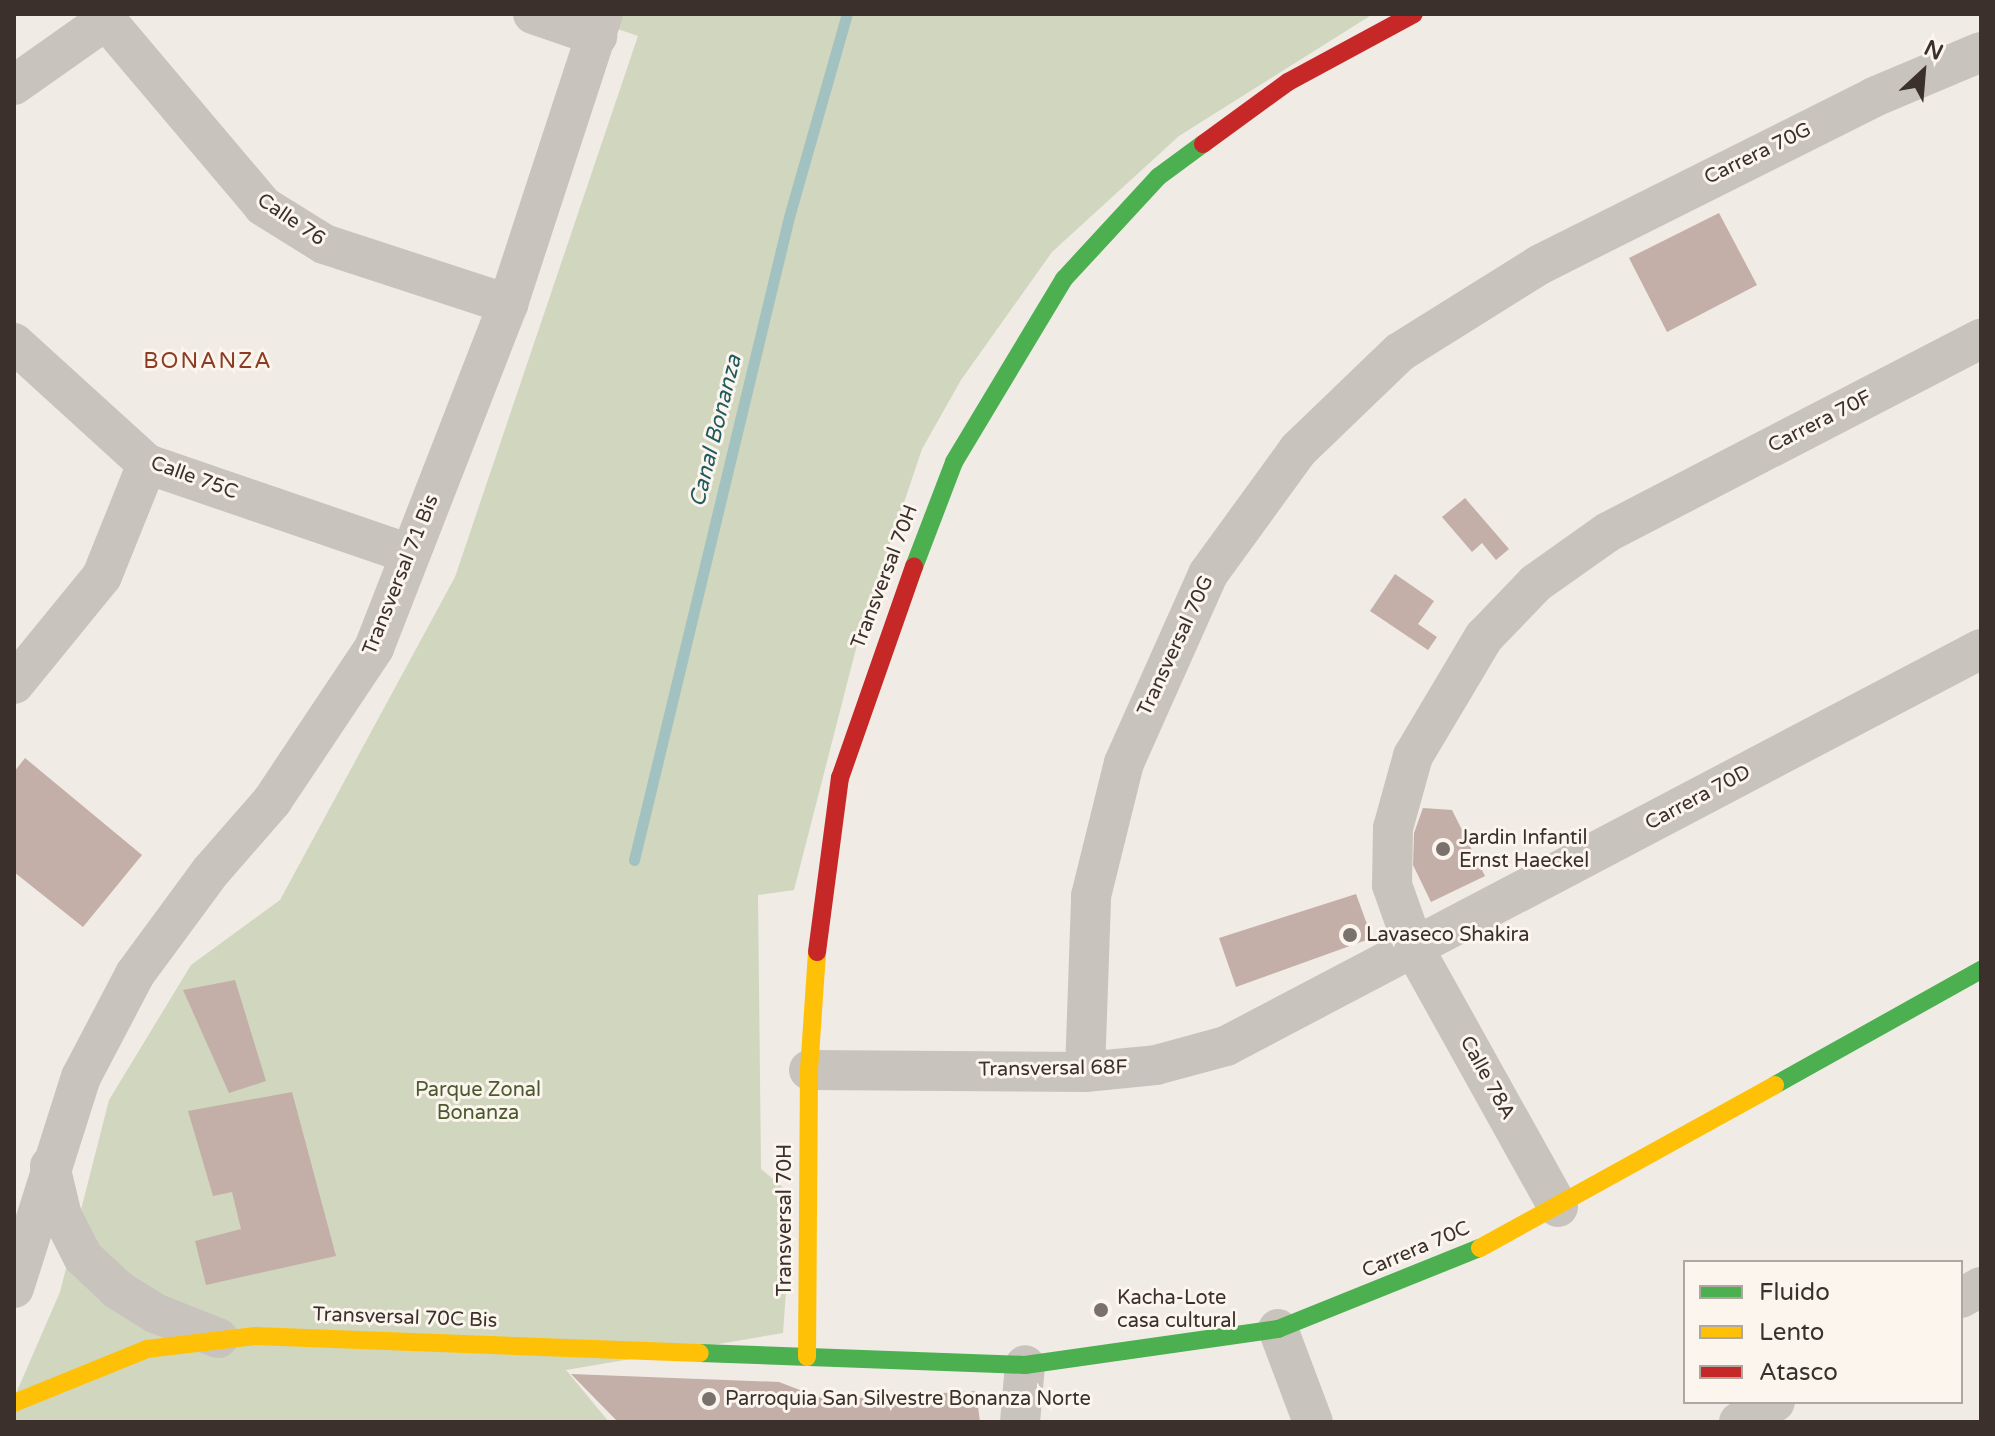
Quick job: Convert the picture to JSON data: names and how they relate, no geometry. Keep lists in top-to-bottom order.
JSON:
{
  "streets": {
    "street": [
      "Carrera 70G",
      "Calle 76",
      "Carrera 70F",
      "Calle 75C",
      "Transversal 71 Bis",
      "Transversal 70H",
      "Transversal 70G",
      "Carrera 70D",
      "Transversal 68F",
      "Calle 78A",
      "Carrera 70C",
      "Transversal 70C Bis"
    ]
  },
  "crossings": [
    ["Carrera 70G", "Transversal 70G"],
    ["Calle 76", "Transversal 71 Bis"],
    ["Carrera 70F", "Carrera 70D"],
    ["Carrera 70F", "Transversal 68F"],
    ["Carrera 70F", "Calle 78A"],
    ["Calle 75C", "Transversal 71 Bis"],
    ["Transversal 70H", "Transversal 68F"],
    ["Transversal 70H", "Carrera 70C"],
    ["Transversal 70H", "Transversal 70C Bis"],
    ["Transversal 70G", "Transversal 68F"],
    ["Carrera 70D", "Transversal 68F"],
    ["Carrera 70D", "Calle 78A"],
    ["Transversal 68F", "Calle 78A"],
    ["Calle 78A", "Carrera 70C"],
    ["Carrera 70C", "Transversal 70C Bis"]
  ],
  "districts": ["BONANZA"],
  "water": ["Canal Bonanza"],
  "parks": ["Parque Zonal Bonanza"],
  "places": [
    "Jardin Infantil Ernst Haeckel",
    "Lavaseco Shakira",
    "Kacha-Lote casa cultural",
    "Parroquia San Silvestre Bonanza Norte"
  ],
  "legend": ["Fluido", "Lento", "Atasco"],
  "north": "top right"
}
